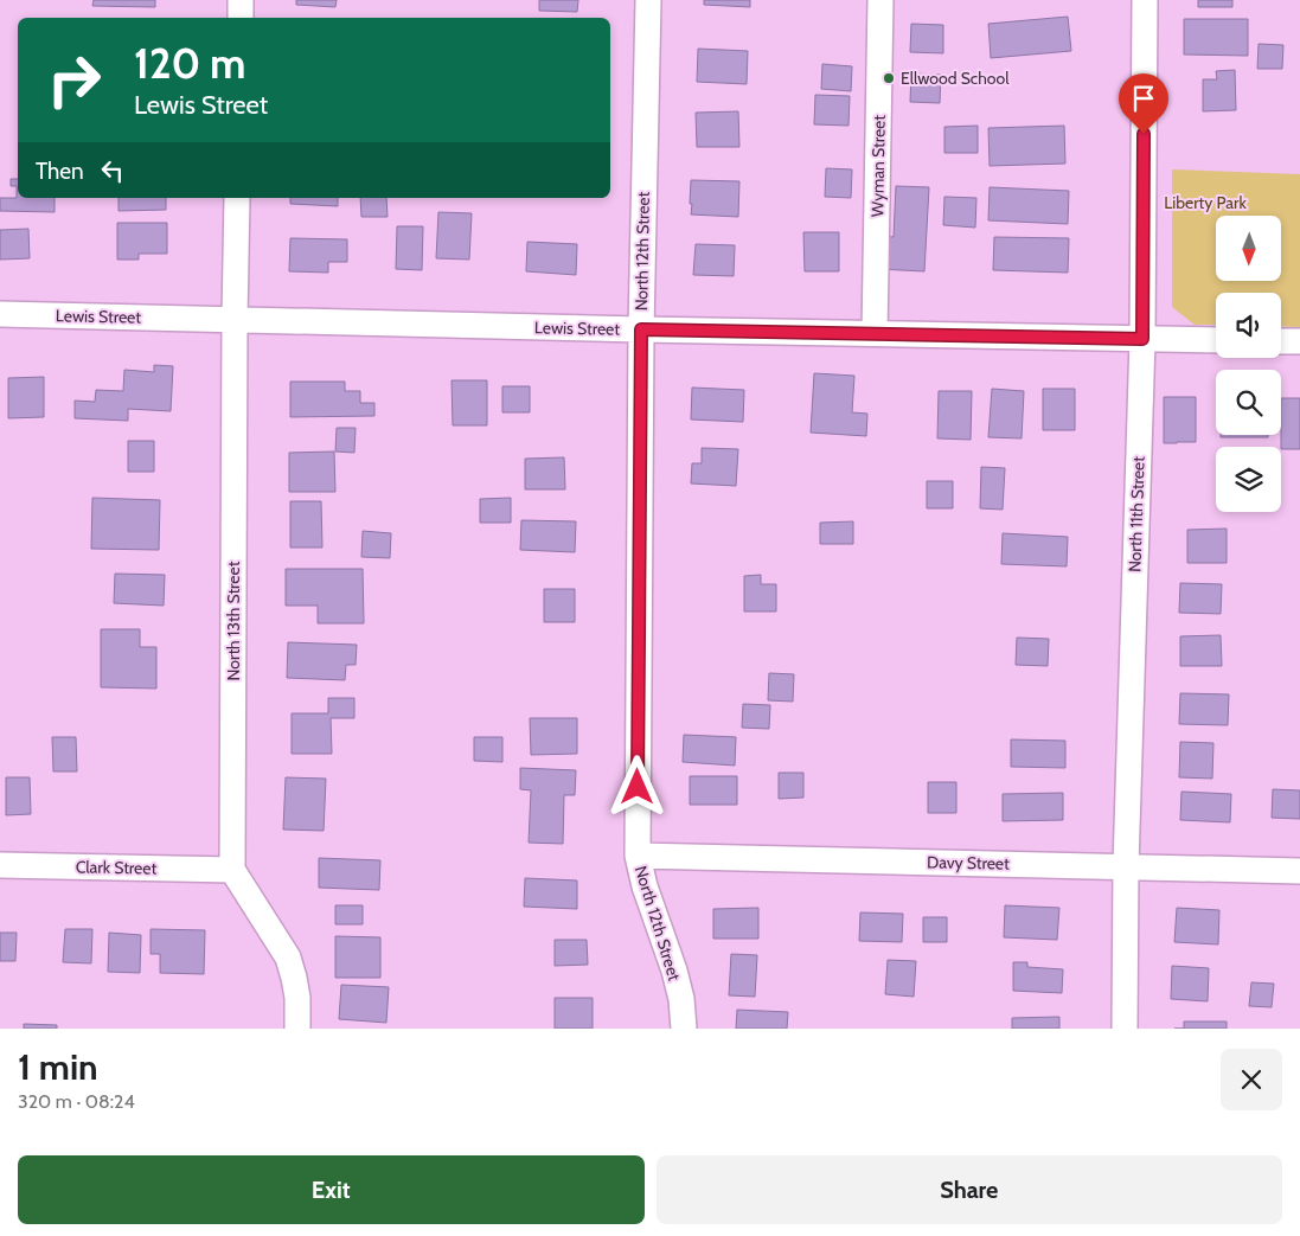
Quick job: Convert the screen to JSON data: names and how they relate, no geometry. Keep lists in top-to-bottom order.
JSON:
{
  "streets": {
    "street": [
      "Wyman Street",
      "North 12th Street",
      "Lewis Street",
      "North 11th Street",
      "North 13th Street",
      "Davy Street",
      "Clark Street"
    ]
  },
  "crossings": [
    ["Wyman Street", "Lewis Street"],
    ["North 12th Street", "Lewis Street"],
    ["North 12th Street", "Davy Street"],
    ["Lewis Street", "North 11th Street"],
    ["Lewis Street", "North 13th Street"],
    ["North 11th Street", "Davy Street"],
    ["North 13th Street", "Clark Street"]
  ],
  "parks": ["Liberty Park"],
  "places": ["Ellwood School"],
  "north": "bottom",
  "page": {
    "turn": ["120 m", "Lewis Street"],
    "then": "Then",
    "heading": ["1 min", "320 m · 08:24"],
    "buttons": ["Exit", "Share"]
  }
}
